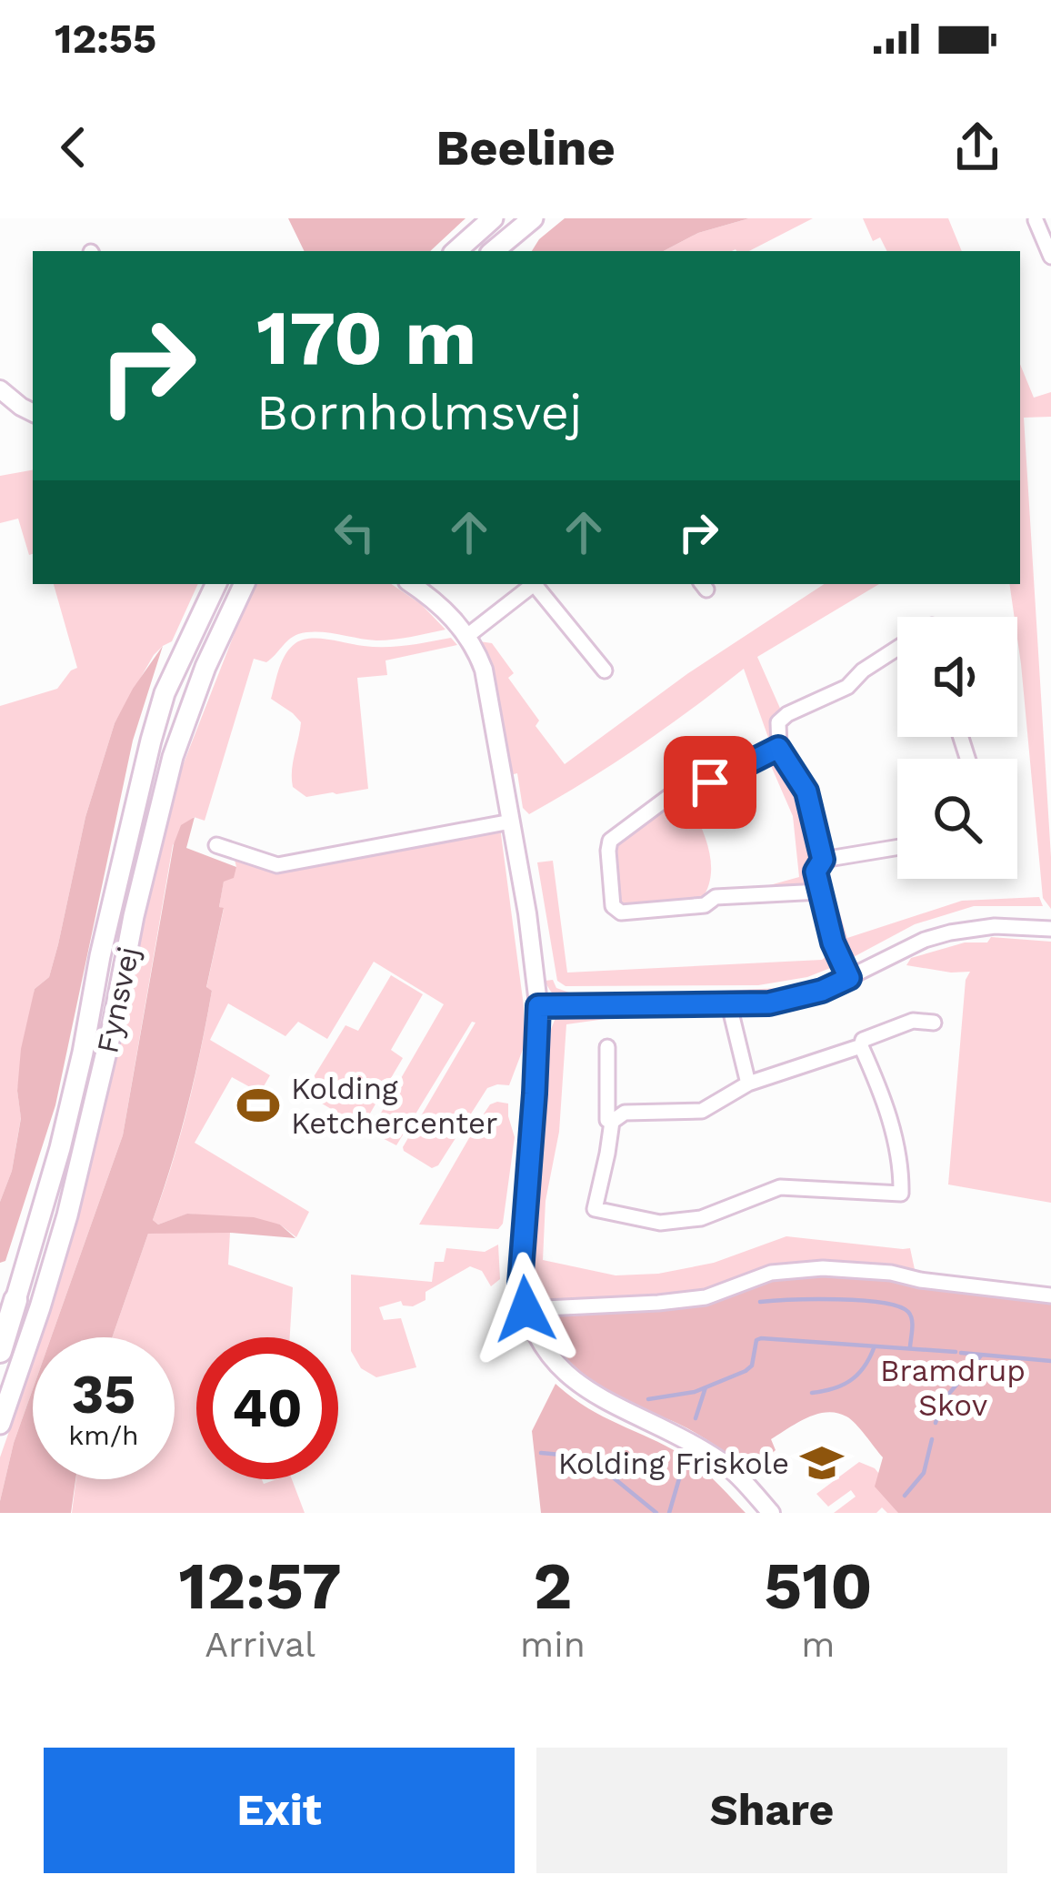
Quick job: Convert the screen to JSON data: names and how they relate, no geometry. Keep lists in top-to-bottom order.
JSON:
{
  "streets": {
    "highway": ["Fynsvej"]
  },
  "parks": ["Bramdrup Skov"],
  "places": {
    "sports": ["Kolding Ketchercenter"],
    "school or university": ["Kolding Friskole"]
  },
  "page": {
    "status": "12:55",
    "header": "Beeline",
    "turn": ["170 m", "Bornholmsvej"],
    "speed": "35 km/h",
    "limit": "40",
    "eta": [
      "12:57",
      "Arrival",
      "2",
      "min",
      "510",
      "m"
    ],
    "buttons": ["Exit", "Share"]
  }
}
